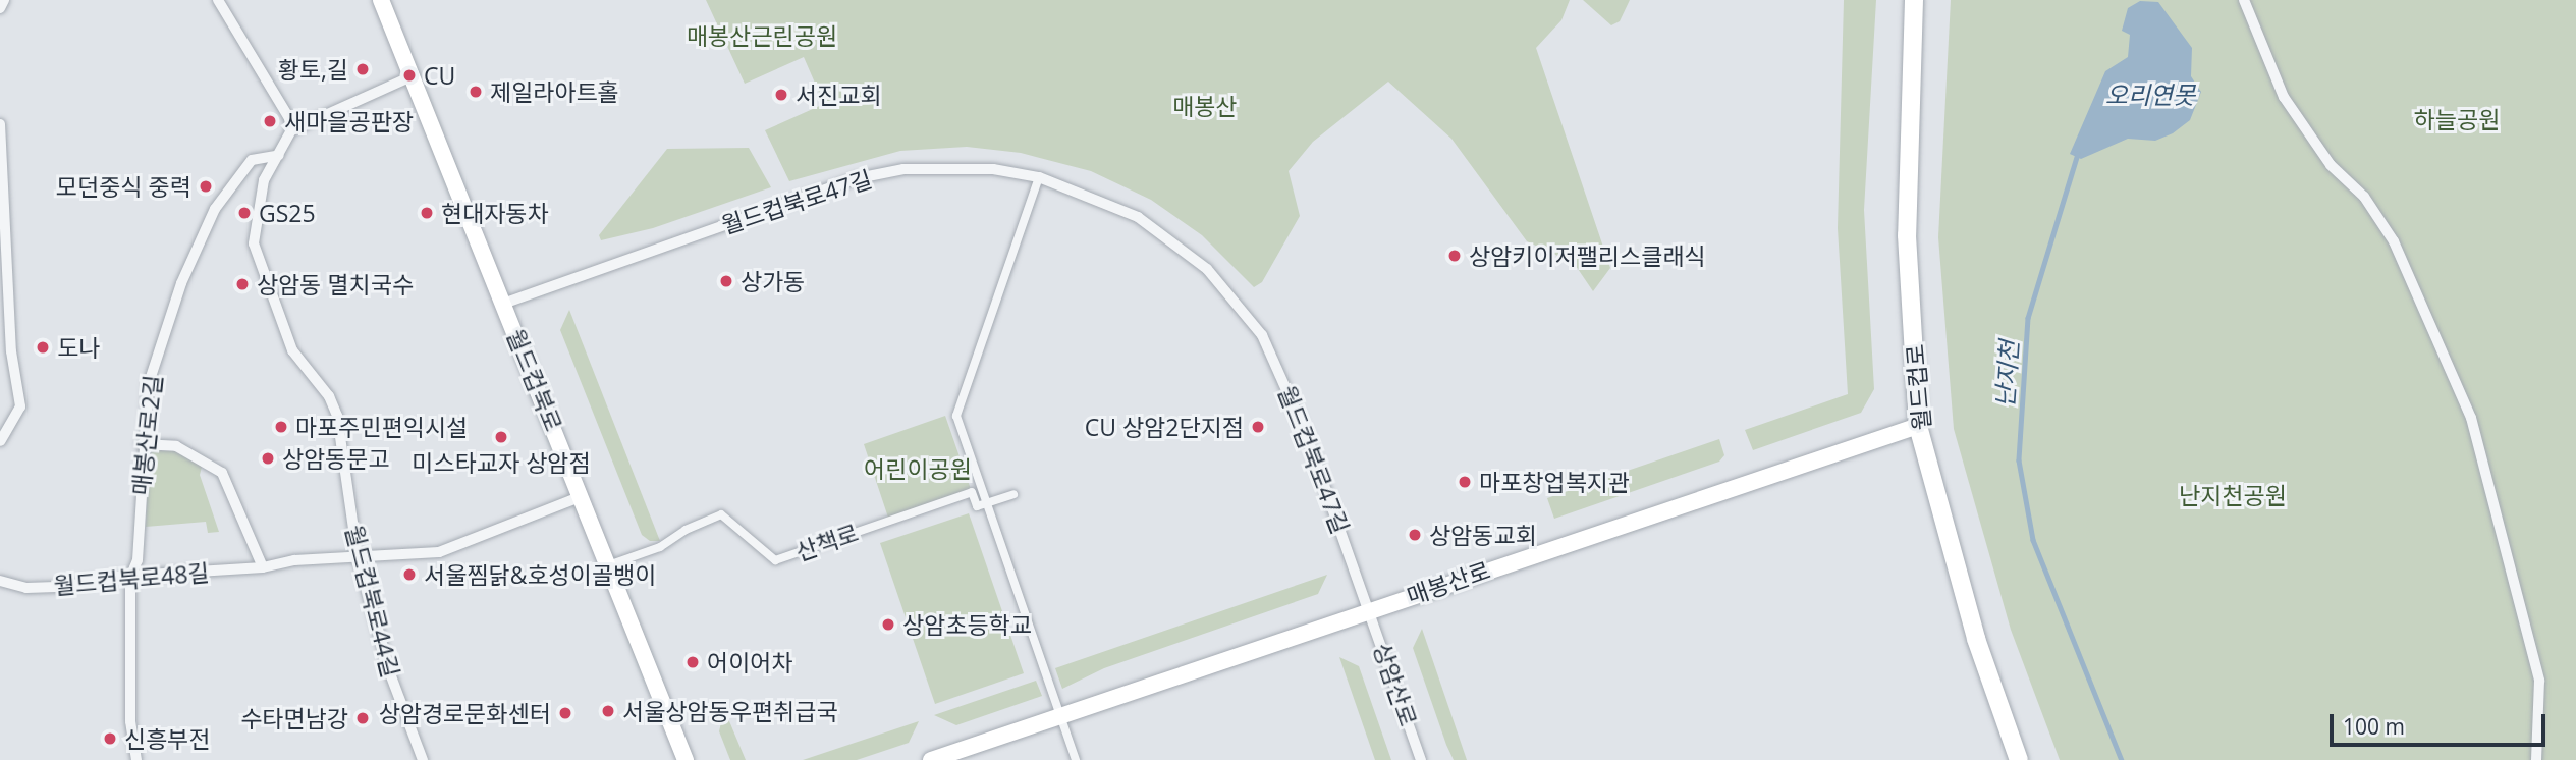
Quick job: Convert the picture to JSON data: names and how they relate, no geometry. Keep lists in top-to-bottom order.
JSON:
{
  "streets": {
    "main road": ["월드컵북로", "월드컵로", "매봉산로"],
    "street": [
      "월드컵북로47길",
      "매봉산로2길",
      "산책로",
      "월드컵북로48길",
      "월드컵북로44길",
      "상암산로"
    ]
  },
  "crossings": [
    ["월드컵북로47길", "월드컵북로"],
    ["월드컵북로47길", "매봉산로"],
    ["월드컵북로47길", "상암산로"],
    ["월드컵북로", "산책로"],
    ["월드컵북로", "월드컵북로48길"],
    ["월드컵로", "매봉산로"],
    ["매봉산로2길", "월드컵북로48길"],
    ["매봉산로2길", "월드컵북로44길"],
    ["월드컵북로48길", "월드컵북로44길"],
    ["매봉산로", "상암산로"]
  ],
  "water": ["오리연못", "난지천"],
  "parks": [
    "매봉산근린공원",
    "매봉산",
    "하늘공원",
    "어린이공원",
    "난지천공원"
  ],
  "places": [
    "황토,길",
    "CU",
    "제일라아트홀",
    "서진교회",
    "새마을공판장",
    "모던중식 중력",
    "GS25",
    "현대자동차",
    "상암키이저팰리스클래식",
    "상가동",
    "상암동 멸치국수",
    "도나",
    "마포주민편익시설",
    "CU 상암2단지점",
    "미스타교자 상암점",
    "상암동문고",
    "마포창업복지관",
    "상암동교회",
    "서울찜닭&호성이골뱅이",
    "상암초등학교",
    "어이어차",
    "서울상암동우편취급국",
    "상암경로문화센터",
    "수타면남강",
    "신흥부전"
  ],
  "scale_bar": "100 m"
}
